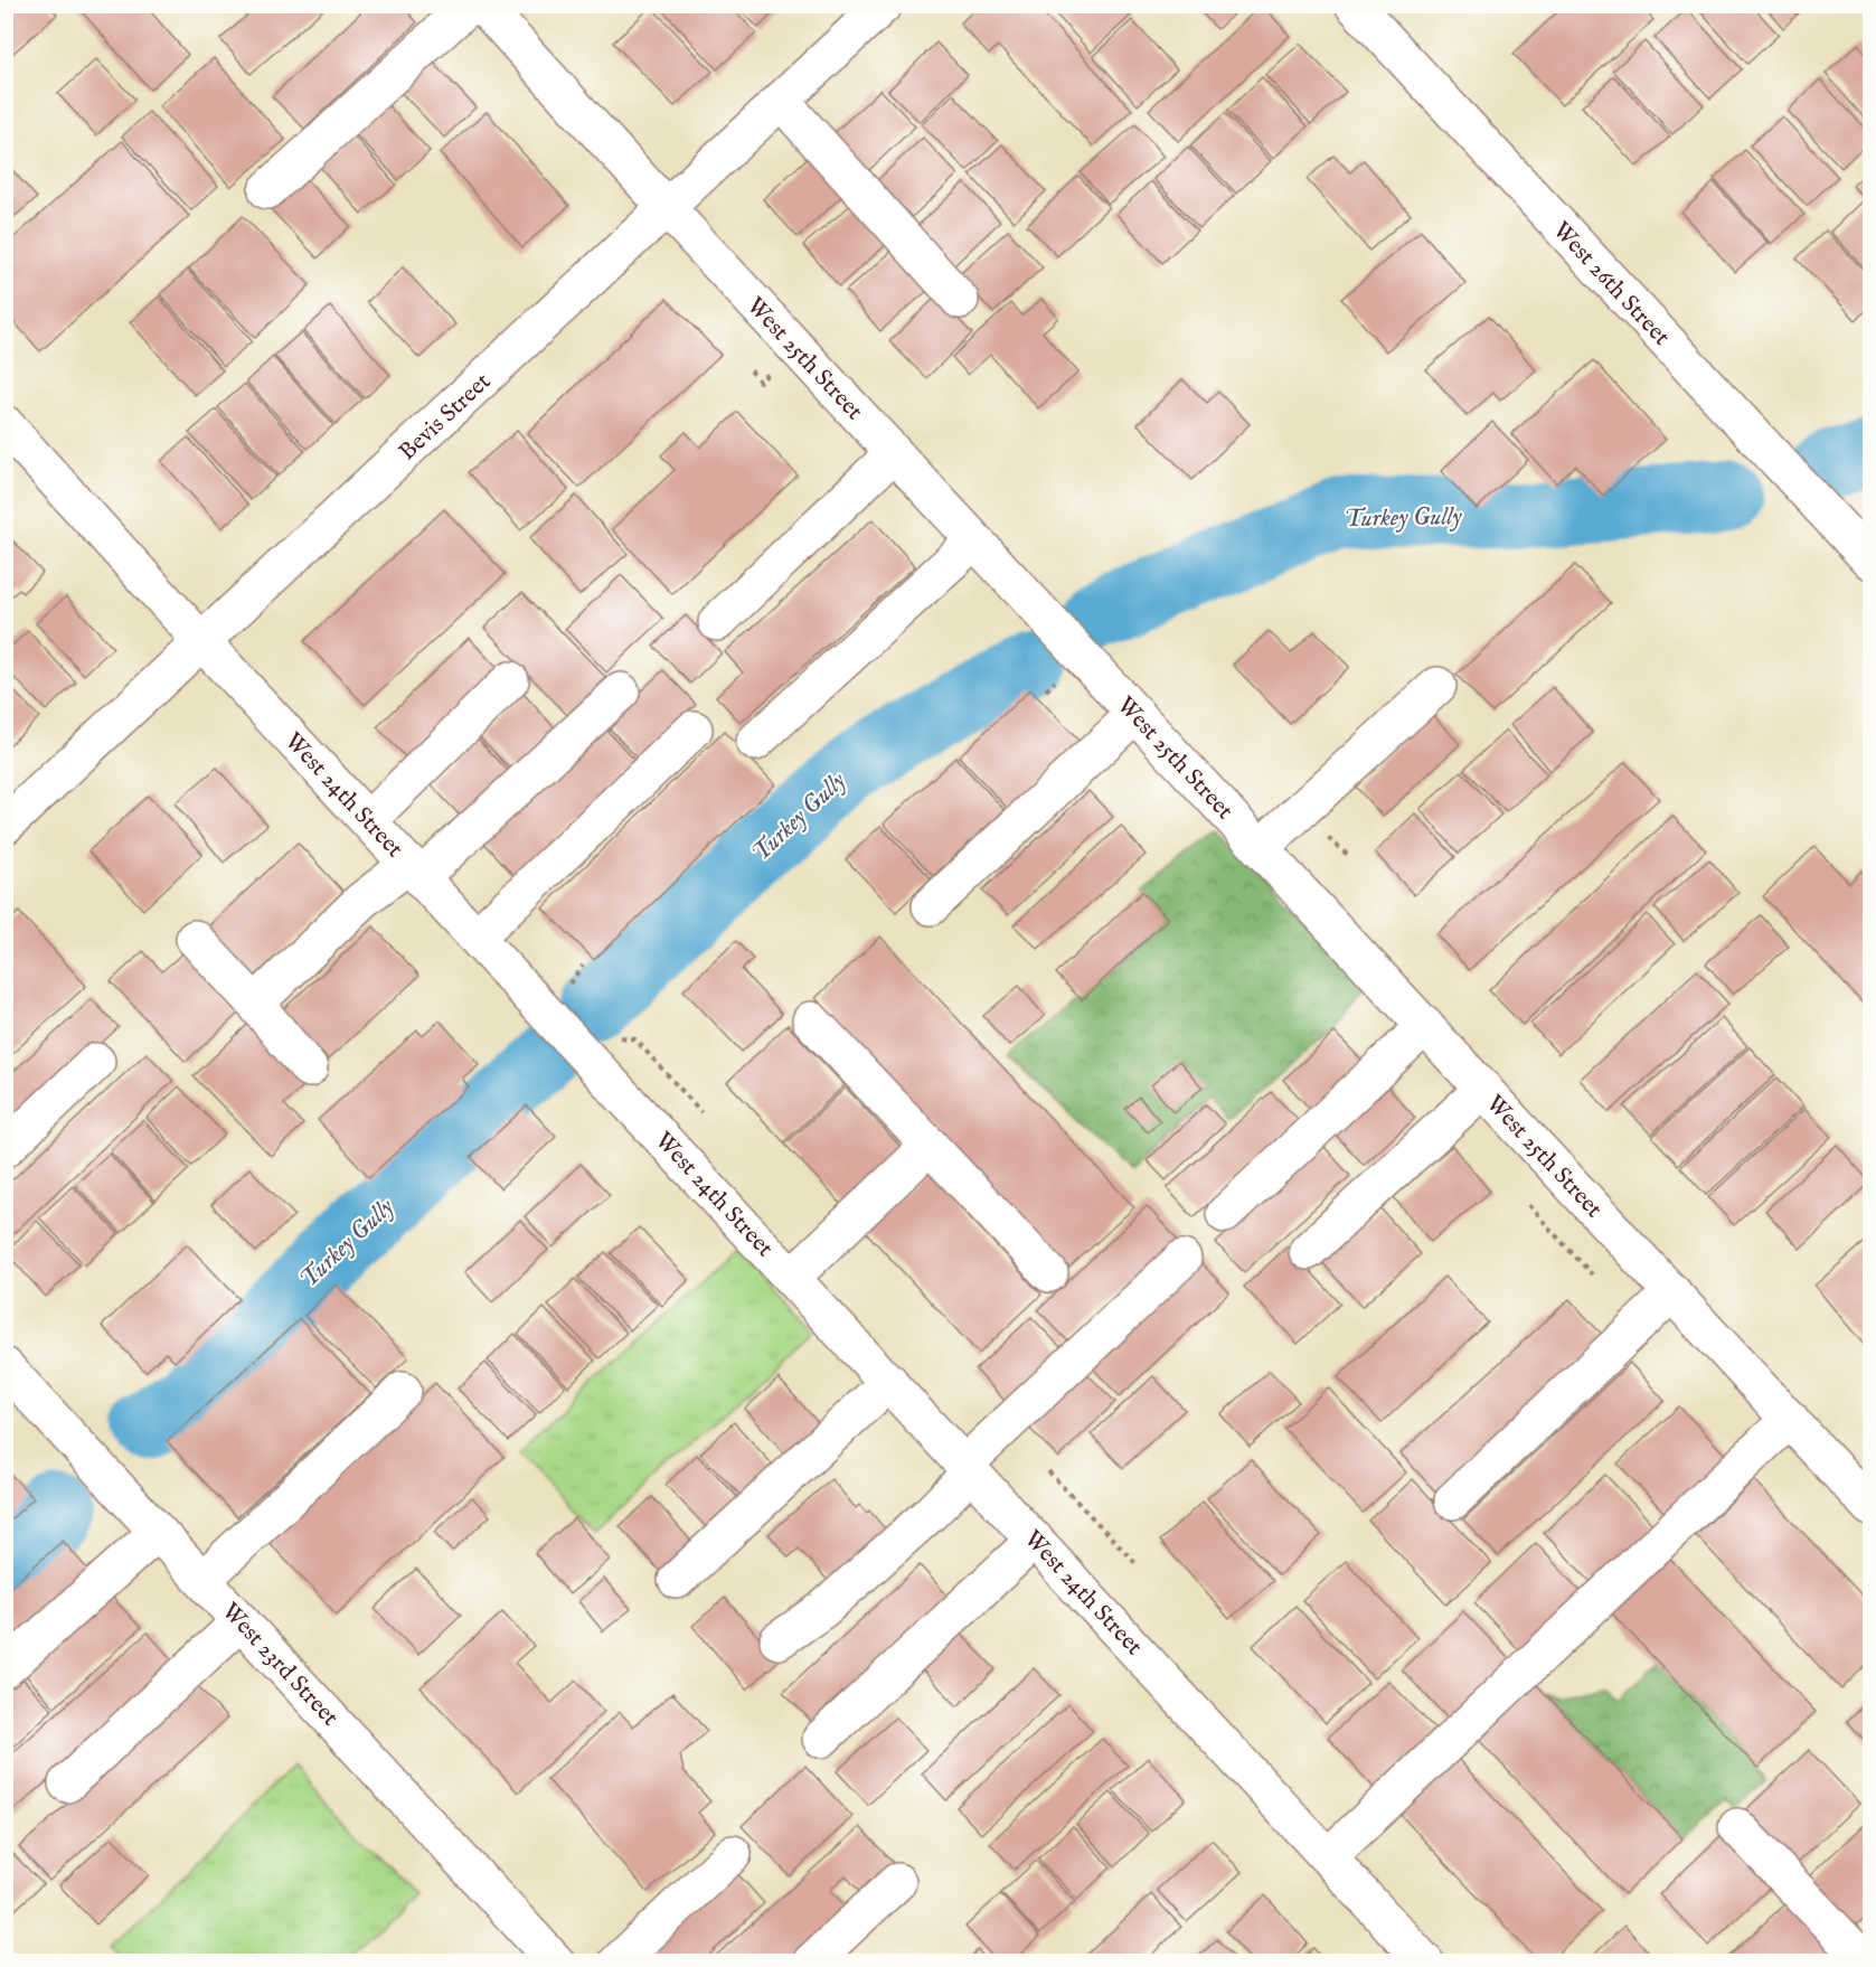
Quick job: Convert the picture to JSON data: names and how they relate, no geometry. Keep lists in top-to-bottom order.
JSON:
{
  "streets": {
    "street": [
      "West 26th Street",
      "West 25th Street",
      "Bevis Street",
      "West 24th Street",
      "West 23rd Street"
    ]
  },
  "crossings": [
    ["West 25th Street", "Bevis Street"],
    ["Bevis Street", "West 24th Street"]
  ],
  "water": ["Turkey Gully"]
}
